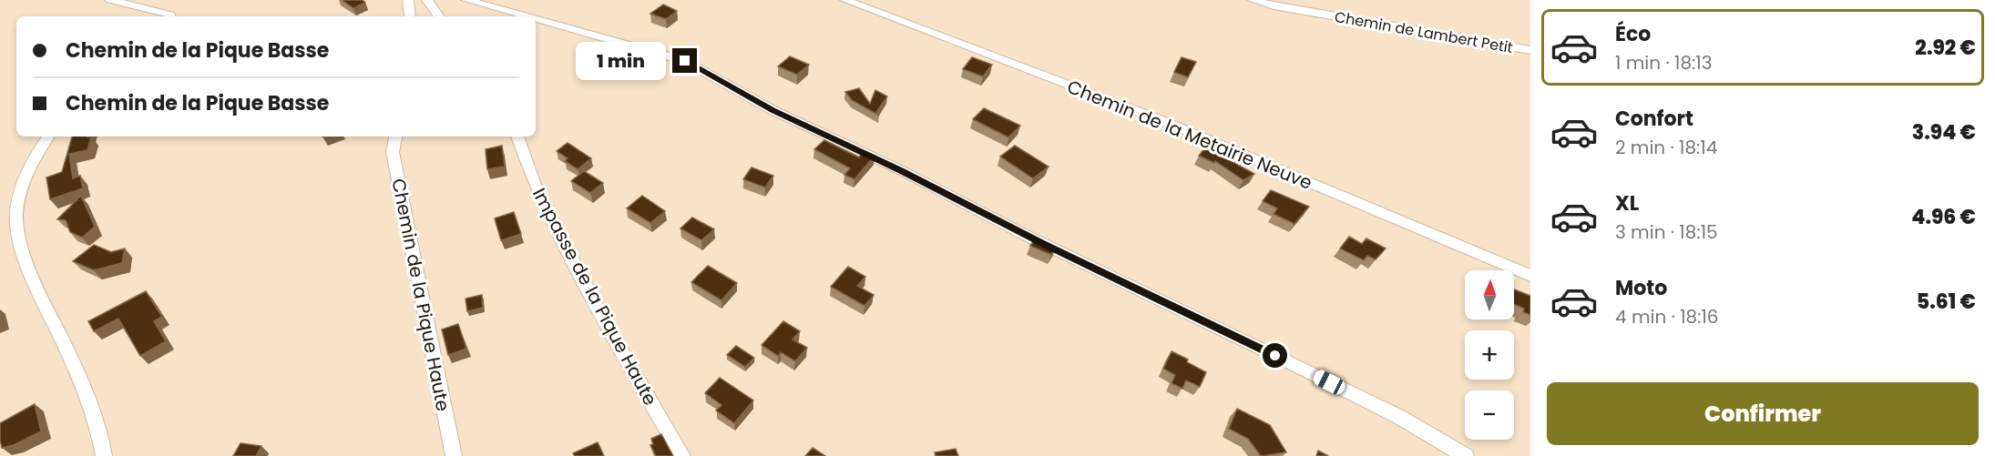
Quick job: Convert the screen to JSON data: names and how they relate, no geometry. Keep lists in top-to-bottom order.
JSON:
{
  "streets": {
    "street": [
      "Chemin de Lambert Petit",
      "Chemin de la Metairie Neuve",
      "Chemin de la Pique Haute",
      "Impasse de la Pique Haute"
    ]
  },
  "north": "top",
  "page": {
    "list": [
      {
        "name": "Éco",
        "note": "1 min · 18:13",
        "value": "2.92 €"
      },
      {
        "name": "Confort",
        "note": "2 min · 18:14",
        "value": "3.94 €"
      },
      {
        "name": "XL",
        "note": "3 min · 18:15",
        "value": "4.96 €"
      },
      {
        "name": "Moto",
        "note": "4 min · 18:16",
        "value": "5.61 €"
      }
    ],
    "banner": ["Chemin de la Pique Basse", "Chemin de la Pique Basse"],
    "bubble": "1 min",
    "map_buttons": ["+", "−"],
    "buttons": "Confirmer"
  }
}
